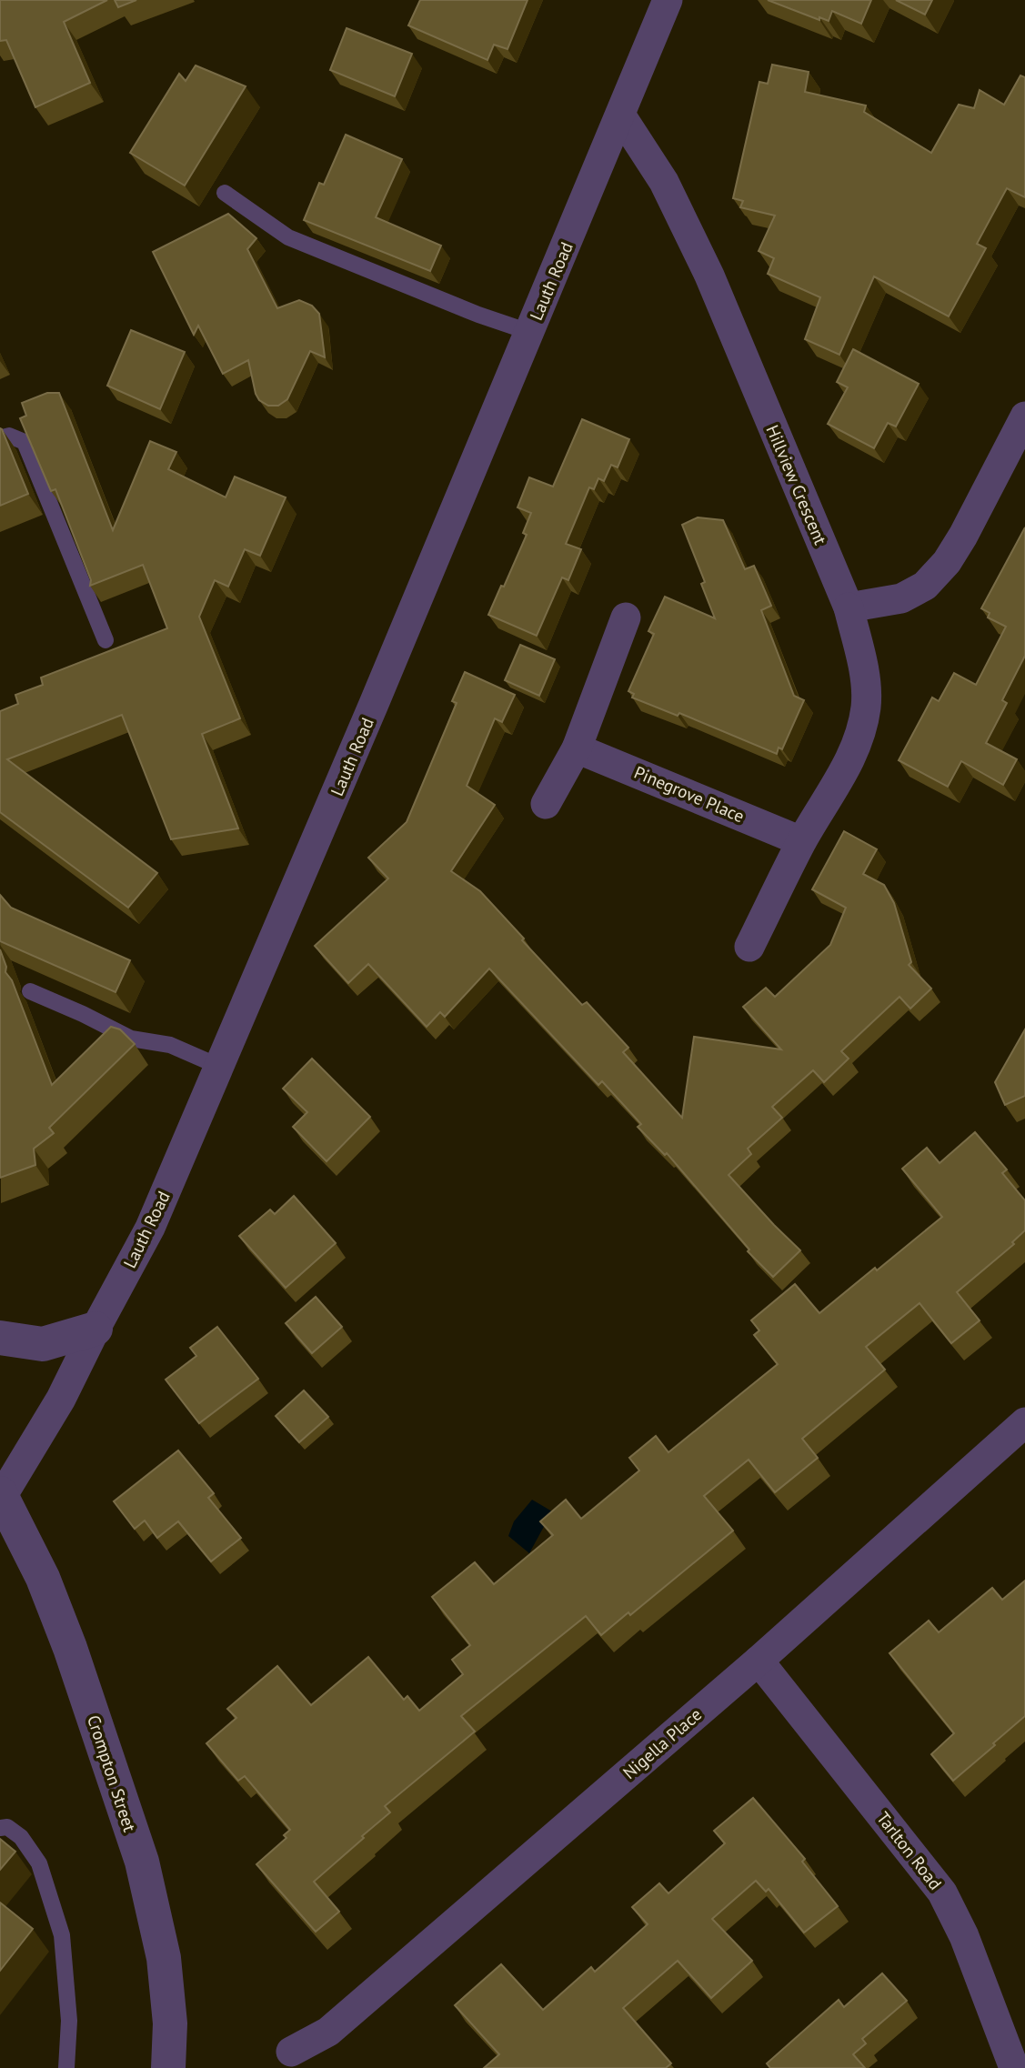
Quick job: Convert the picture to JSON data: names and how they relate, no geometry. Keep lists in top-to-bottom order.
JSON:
{
  "streets": {
    "street": [
      "Lauth Road",
      "Hillview Crescent",
      "Pinegrove Place",
      "Nigella Place",
      "Crompton Street",
      "Tarlton Road"
    ]
  },
  "crossings": [
    ["Lauth Road", "Hillview Crescent"],
    ["Lauth Road", "Crompton Street"],
    ["Nigella Place", "Tarlton Road"]
  ]
}
